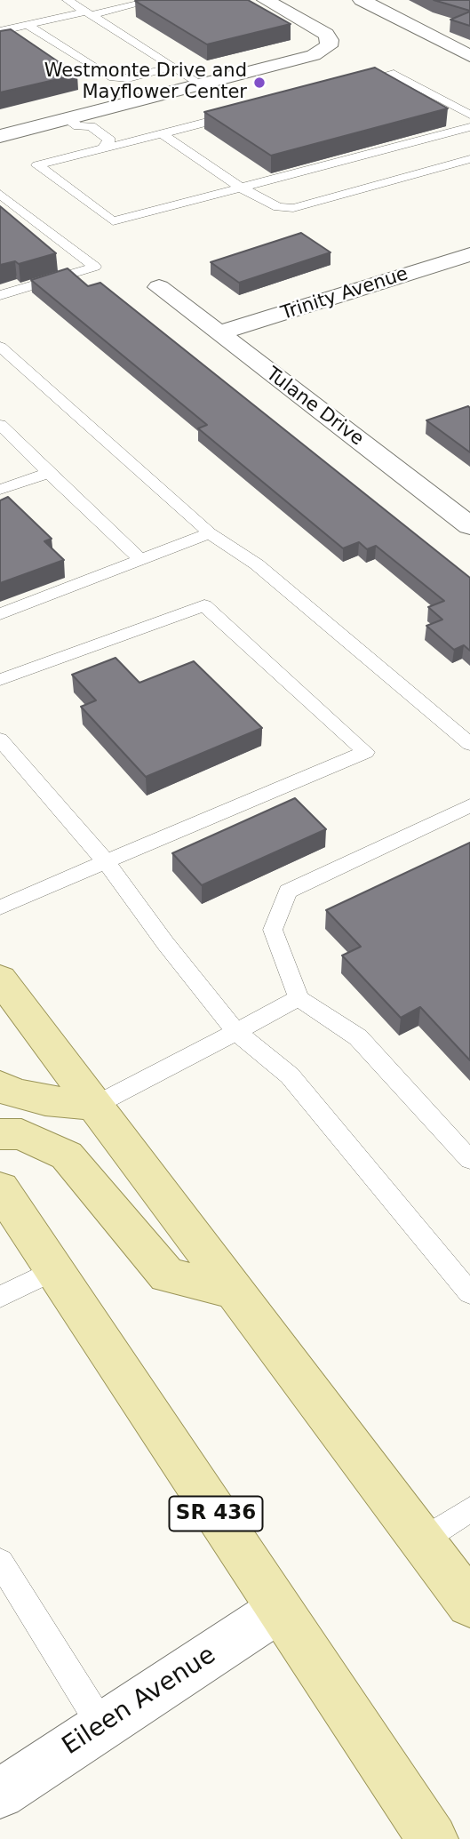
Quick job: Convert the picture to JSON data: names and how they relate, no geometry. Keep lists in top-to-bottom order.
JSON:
{
  "streets": {
    "main road": ["SR 436"],
    "street": ["Trinity Avenue", "Tulane Drive", "Eileen Avenue"]
  },
  "crossings": [
    ["Trinity Avenue", "Tulane Drive"],
    ["SR 436", "Eileen Avenue"]
  ],
  "places": ["Westmonte Drive and Mayflower Center"]
}
